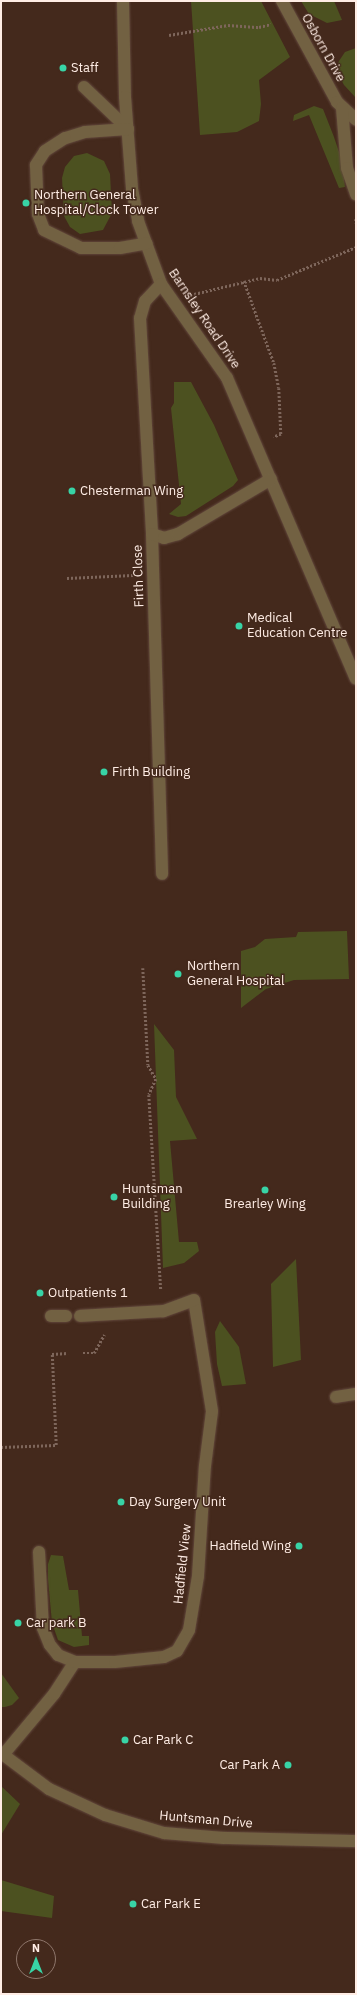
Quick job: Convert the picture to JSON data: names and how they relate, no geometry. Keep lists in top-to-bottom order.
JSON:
{
  "streets": {
    "lane": [
      "Osborn Drive",
      "Barnsley Road Drive",
      "Firth Close",
      "Hadfield View",
      "Huntsman Drive"
    ]
  },
  "crossings": [
    ["Barnsley Road Drive", "Firth Close"]
  ],
  "places": [
    "Staff",
    "Northern General Hospital/Clock Tower",
    "Chesterman Wing",
    "Medical Education Centre",
    "Firth Building",
    "Northern General Hospital",
    "Brearley Wing",
    "Huntsman Building",
    "Outpatients 1",
    "Day Surgery Unit",
    "Hadfield Wing",
    "Car park B",
    "Car Park C",
    "Car Park A",
    "Car Park E"
  ],
  "north": "top"
}
